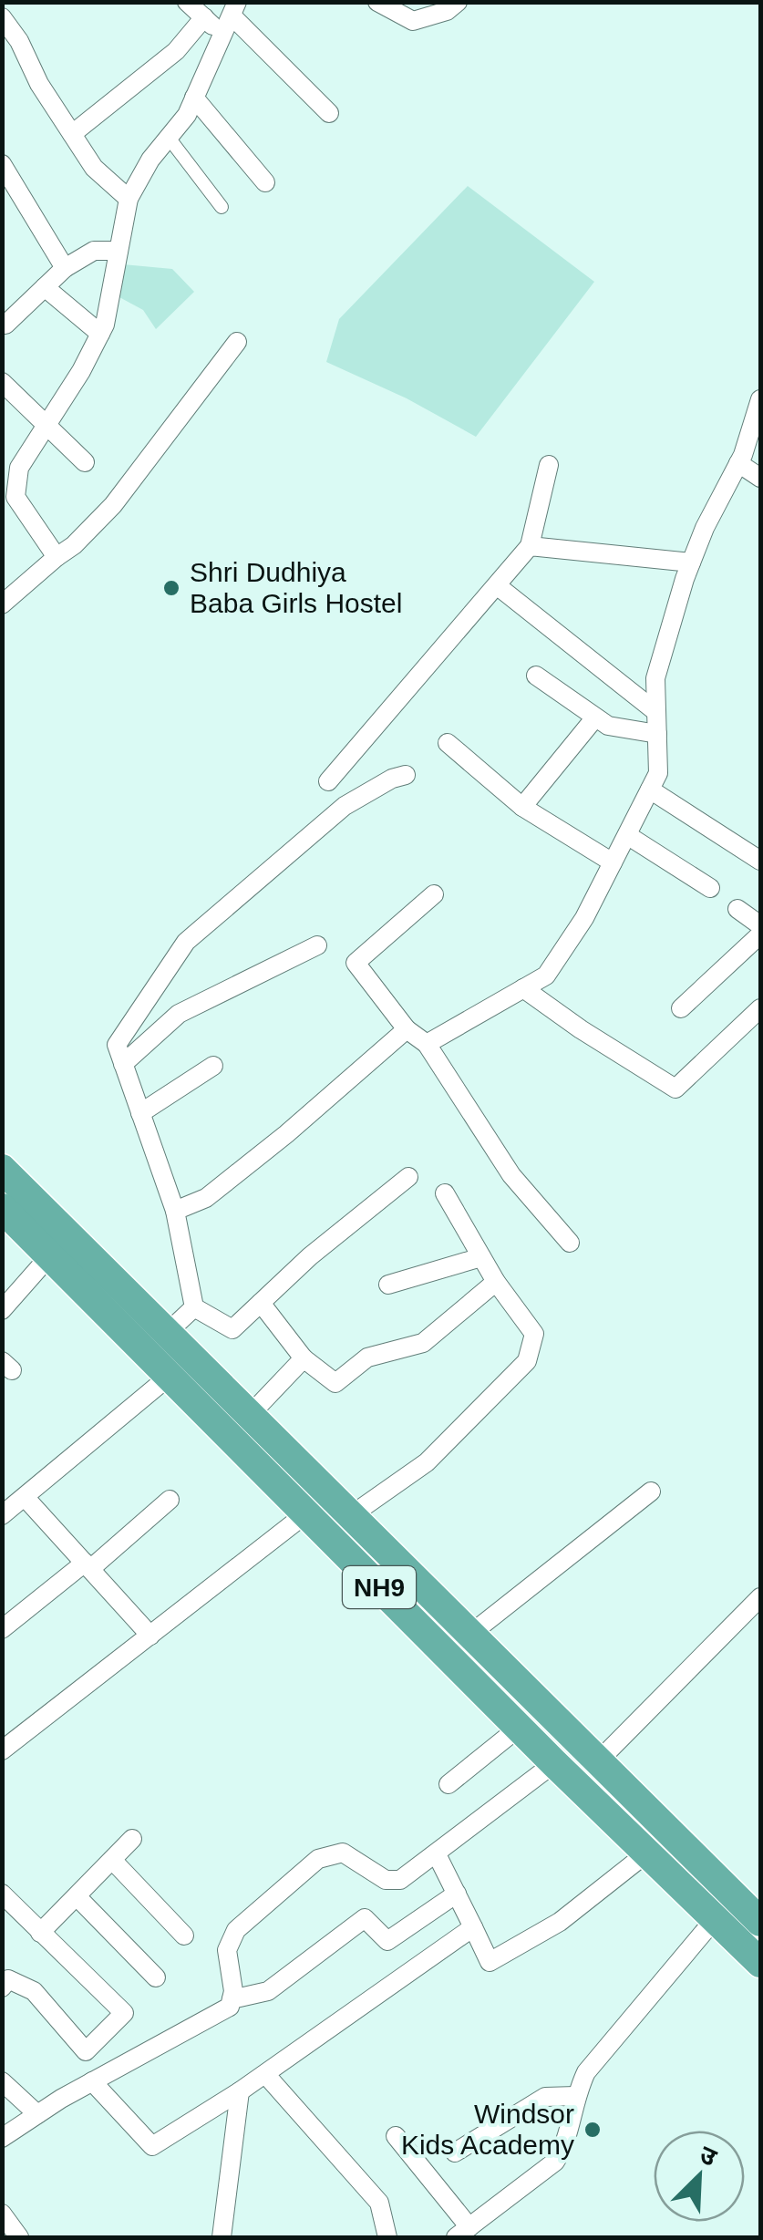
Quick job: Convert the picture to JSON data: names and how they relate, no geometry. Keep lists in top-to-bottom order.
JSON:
{
  "streets": {
    "highway": ["NH9"]
  },
  "places": ["Shri Dudhiya Baba Girls Hostel", "Windsor Kids Academy"],
  "north": "top right"
}
